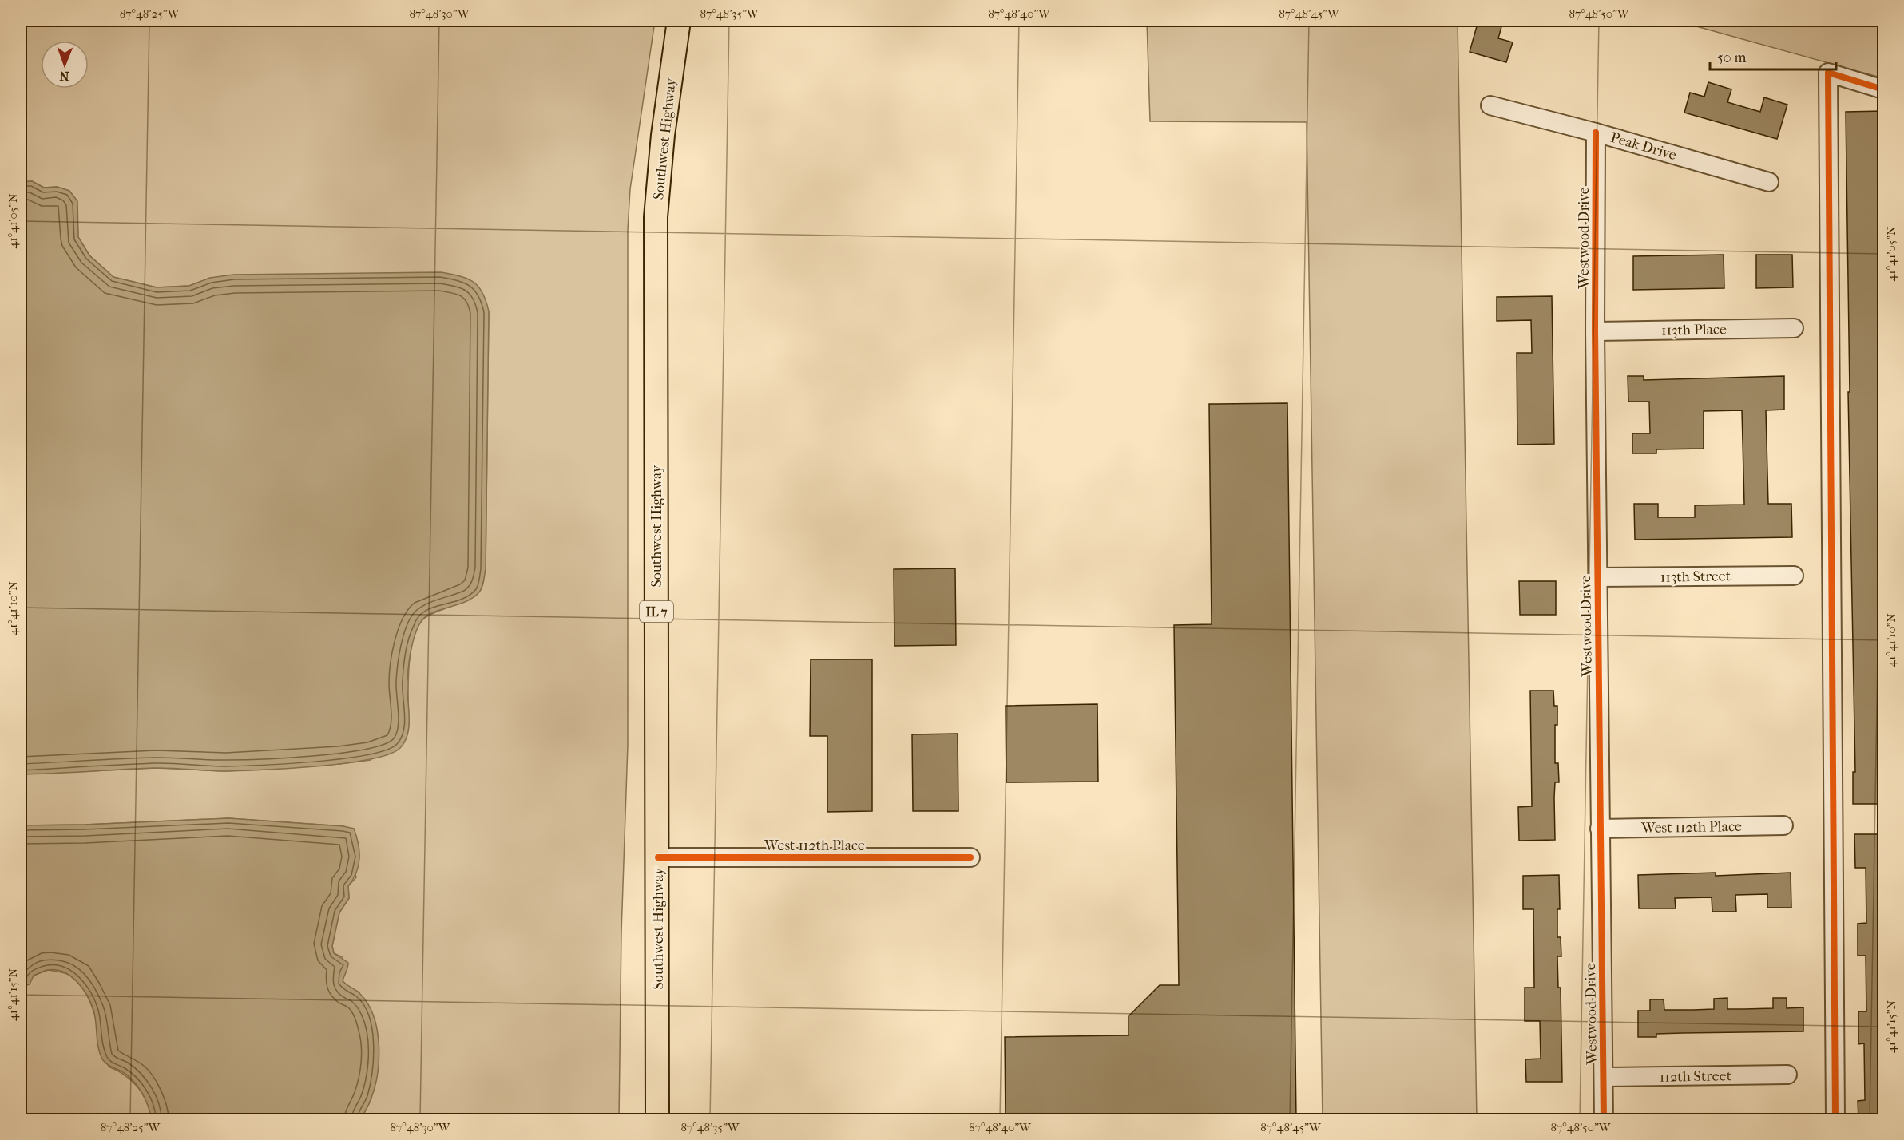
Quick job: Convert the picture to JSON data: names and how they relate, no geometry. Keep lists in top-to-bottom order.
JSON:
{
  "streets": {
    "main road": ["Southwest Highway", "IL 7"],
    "street": [
      "Peak Drive",
      "Westwood Drive",
      "113th Place",
      "113th Street",
      "West 112th Place",
      "112th Street"
    ]
  },
  "crossings": [
    ["Southwest Highway", "West 112th Place"],
    ["Peak Drive", "Westwood Drive"],
    ["Westwood Drive", "113th Place"],
    ["Westwood Drive", "113th Street"],
    ["Westwood Drive", "West 112th Place"],
    ["Westwood Drive", "112th Street"]
  ],
  "scale_bar": "50 m",
  "north": "bottom",
  "coordinates": [
    "87°48'25\"W",
    "87°48'30\"W",
    "87°48'35\"W",
    "87°48'40\"W",
    "87°48'45\"W",
    "87°48'50\"W",
    "41°41'05\"N",
    "41°41'10\"N",
    "41°41'15\"N"
  ]
}
